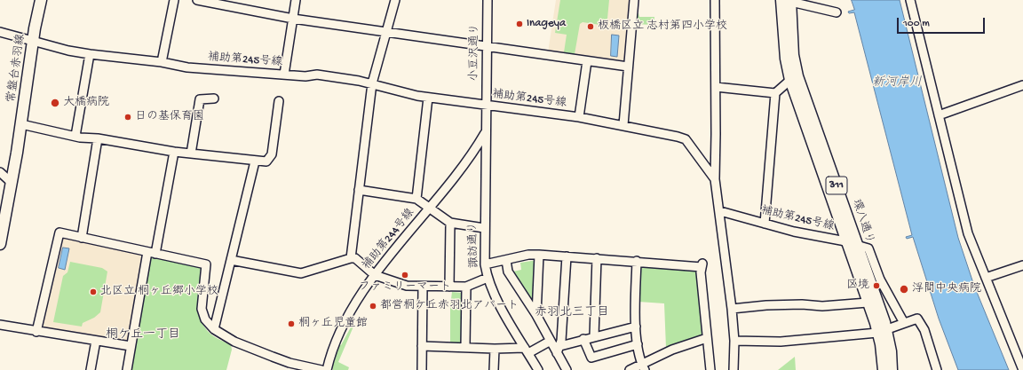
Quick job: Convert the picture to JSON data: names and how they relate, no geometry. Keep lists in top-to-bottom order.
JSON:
{
  "streets": {
    "main road": ["常盤台赤羽線", "311", "環八通り"],
    "street": [
      "小豆沢通り",
      "補助第245号線",
      "補助第244号線",
      "諏訪通り"
    ]
  },
  "crossings": [
    ["小豆沢通り", "補助第245号線"],
    ["小豆沢通り", "諏訪通り"],
    ["補助第245号線", "常盤台赤羽線"],
    ["補助第245号線", "環八通り"],
    ["補助第245号線", "諏訪通り"],
    ["補助第244号線", "諏訪通り"]
  ],
  "districts": ["赤羽北三丁目", "桐ケ丘一丁目"],
  "water": ["新河岸川"],
  "places": [
    "Inageya",
    "板橋区立 志村第四小学校",
    "大橋病院",
    "日の基保育園",
    "ファミリーマート",
    "区境",
    "浮間中央病院",
    "北区立 桐ヶ丘郷小学校",
    "都営桐ケ丘赤羽北アパート",
    "桐ヶ丘児童館"
  ],
  "scale_bar": "100 m"
}
